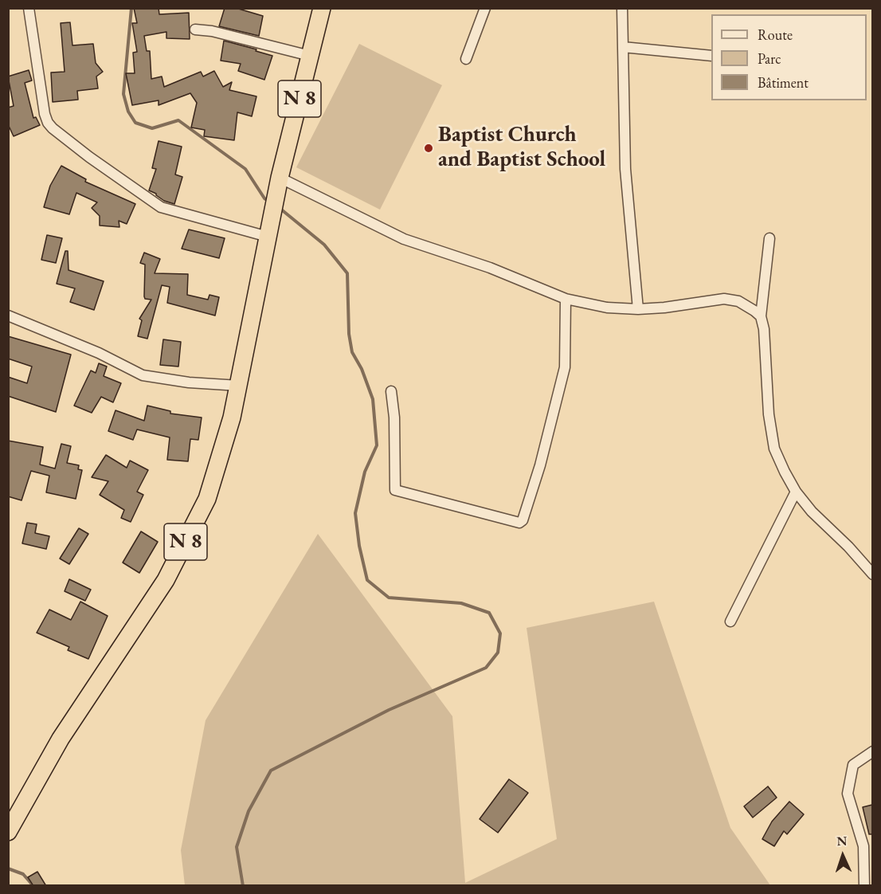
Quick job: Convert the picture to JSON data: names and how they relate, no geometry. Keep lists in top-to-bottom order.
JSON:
{
  "streets": {
    "highway": ["N 8"]
  },
  "places": ["Baptist Church and Baptist School"],
  "legend": ["Route", "Parc", "Bâtiment"],
  "north": "top"
}
